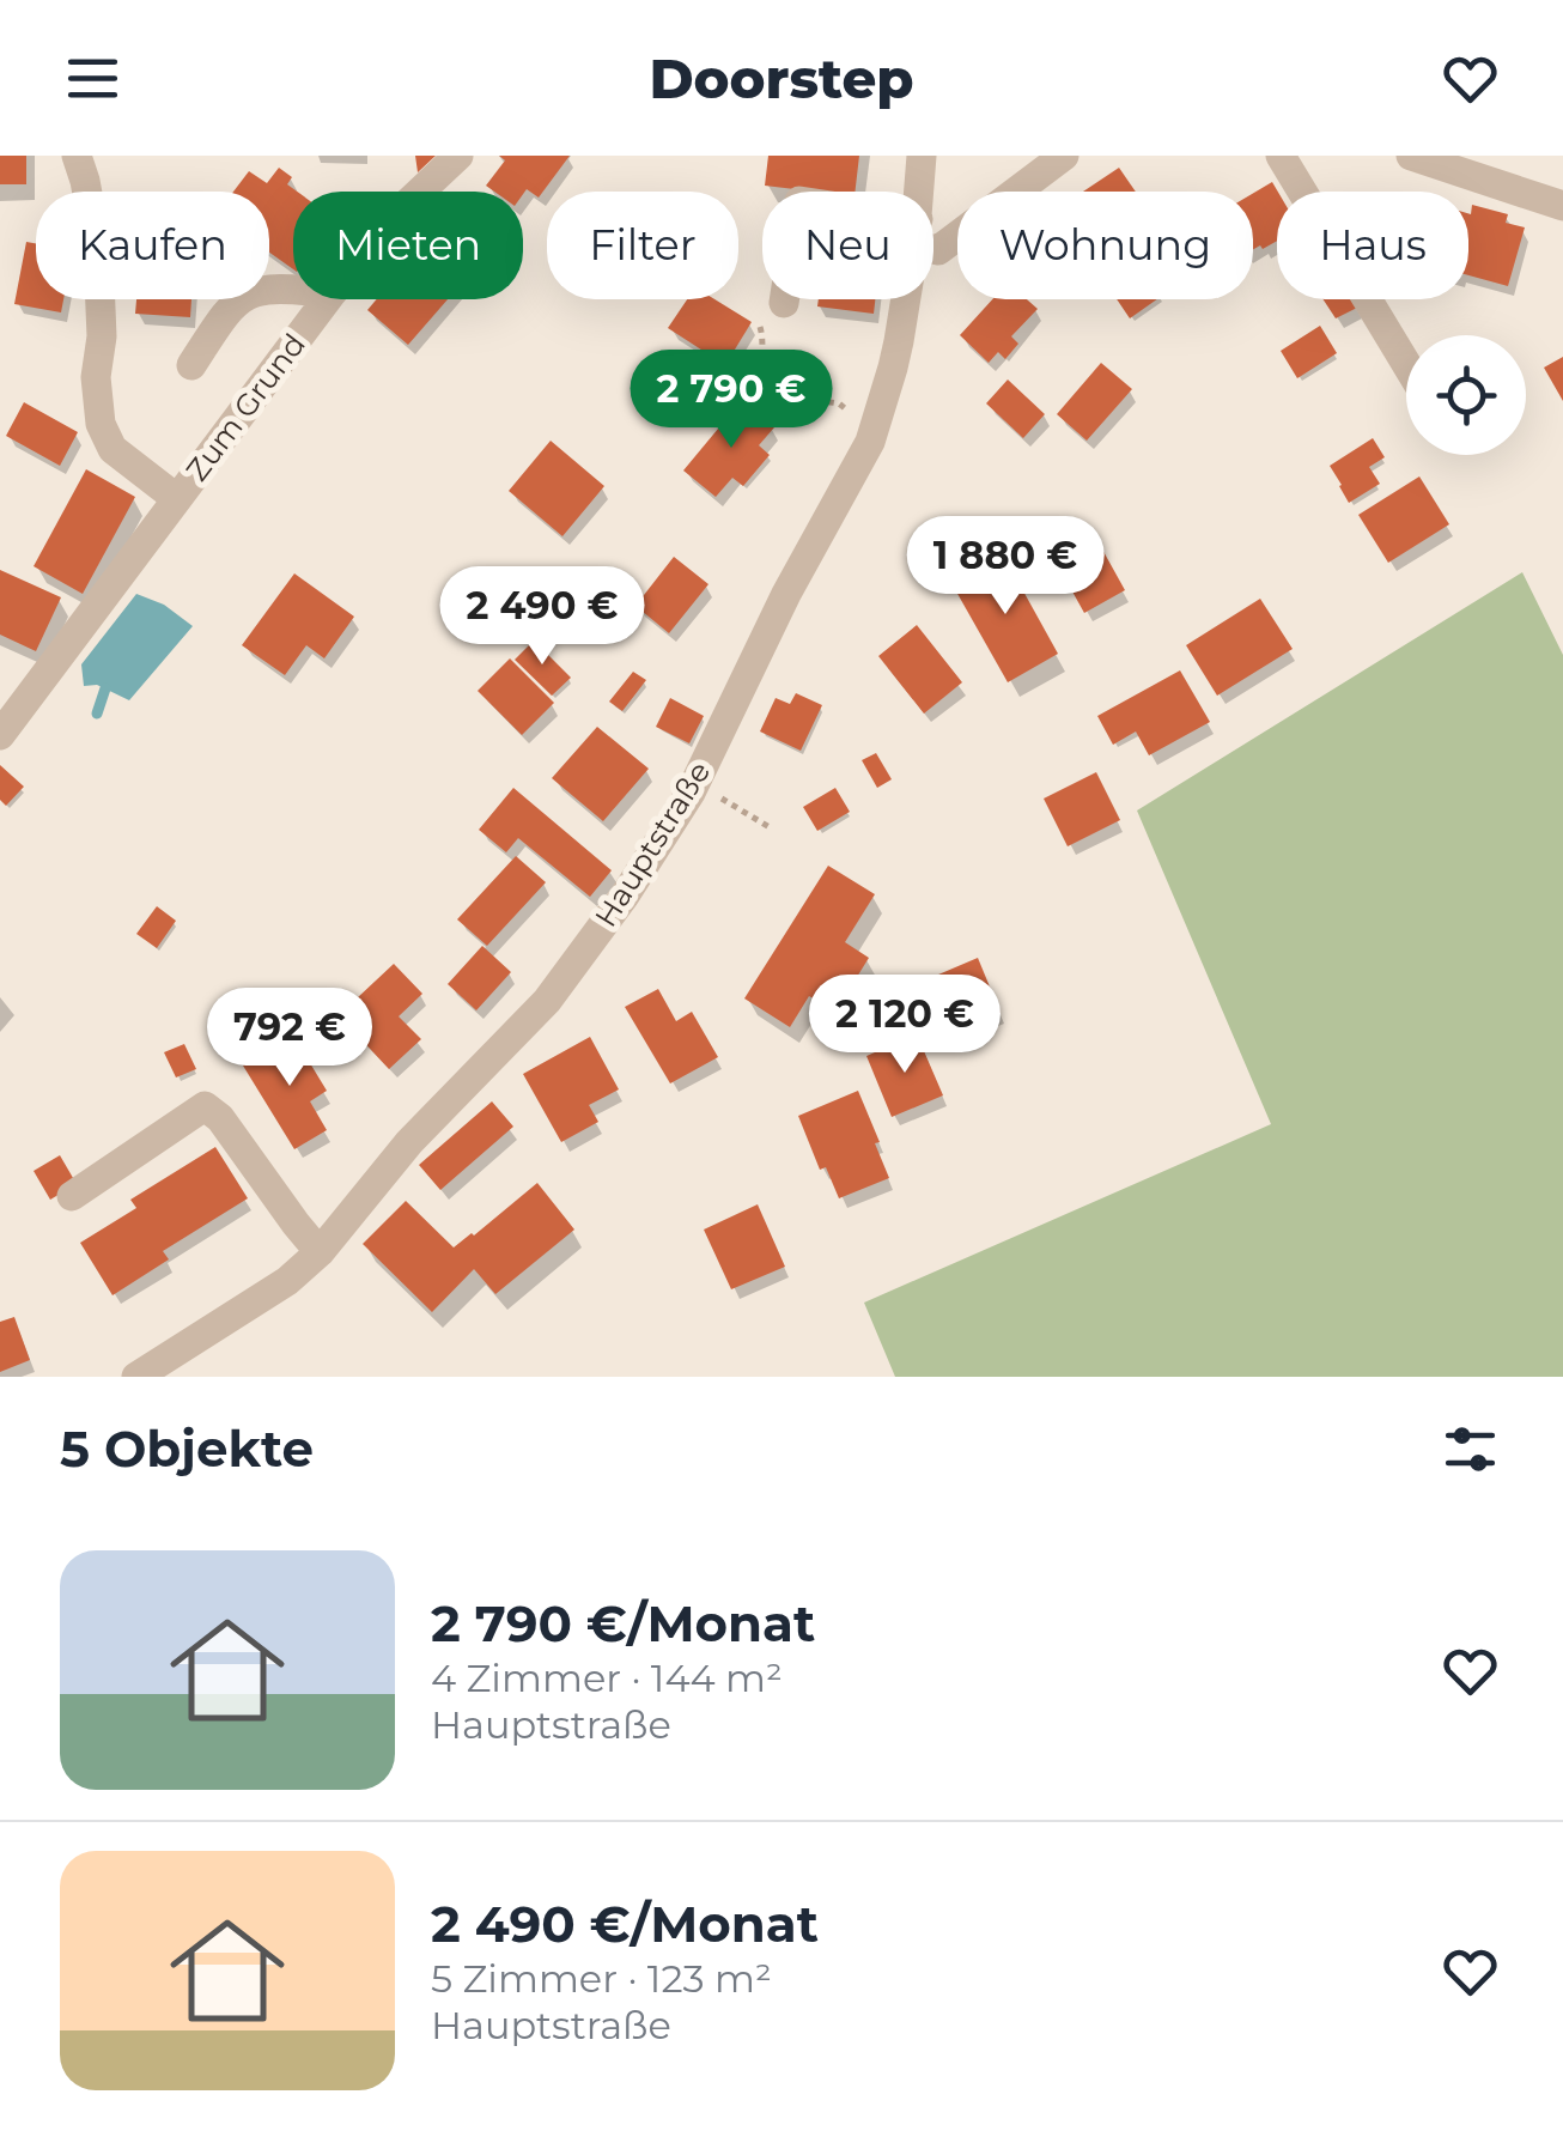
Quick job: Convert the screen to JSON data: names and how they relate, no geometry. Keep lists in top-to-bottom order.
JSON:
{
  "streets": {
    "street": ["Zum Grund", "Hauptstraße"]
  },
  "page": {
    "header": "Doorstep",
    "chip": [
      "Kaufen",
      "Mieten",
      "Filter",
      "Neu",
      "Wohnung",
      "Haus"
    ],
    "price": [
      "2 790 €",
      "1 880 €",
      "2 490 €",
      "2 120 €",
      "792 €"
    ],
    "heading": "5 Objekte",
    "list": [
      {
        "name": "2 790 €/Monat",
        "note": "4 Zimmer · 144 m² · Hauptstraße"
      },
      {
        "name": "2 490 €/Monat",
        "note": "5 Zimmer · 123 m² · Hauptstraße"
      }
    ]
  }
}
